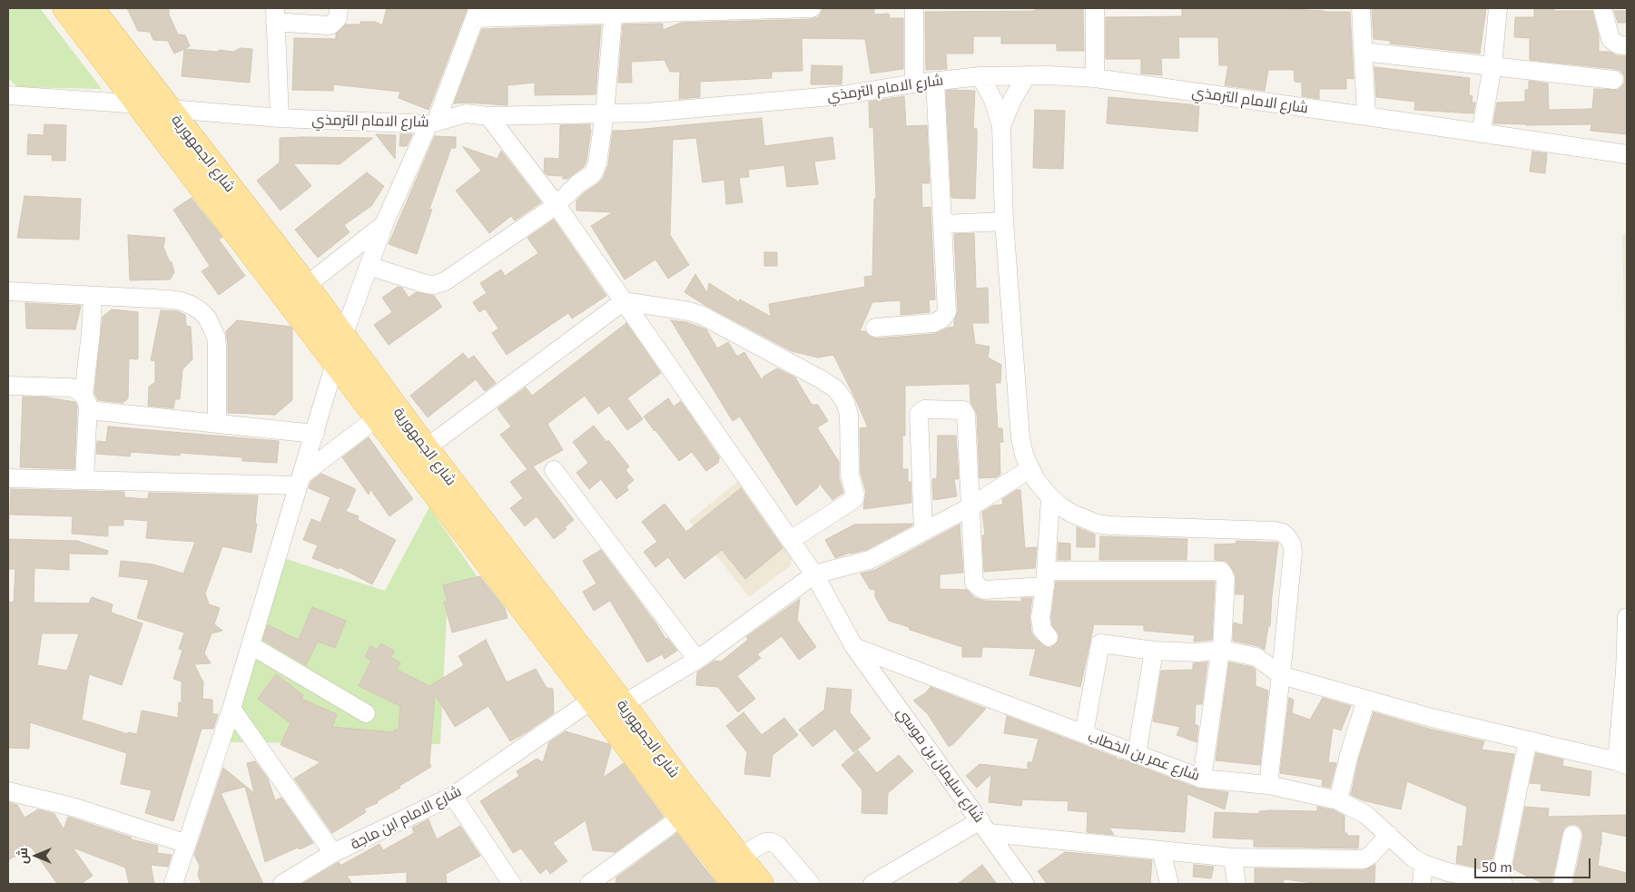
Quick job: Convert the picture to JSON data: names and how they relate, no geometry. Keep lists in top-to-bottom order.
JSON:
{
  "streets": {
    "main road": ["شارع الجمهورية"],
    "street": [
      "شارع الامام الترمذي",
      "شارع عمر بن الخطاب",
      "شارع سليمان بن موسي",
      "شارع الامام ابن ماجة"
    ]
  },
  "crossings": [
    ["شارع الامام الترمذي", "شارع الجمهورية"],
    ["شارع الامام الترمذي", "شارع سليمان بن موسي"],
    ["شارع الجمهورية", "شارع الامام ابن ماجة"],
    ["شارع عمر بن الخطاب", "شارع سليمان بن موسي"]
  ],
  "scale_bar": "50 m",
  "north": "left"
}
